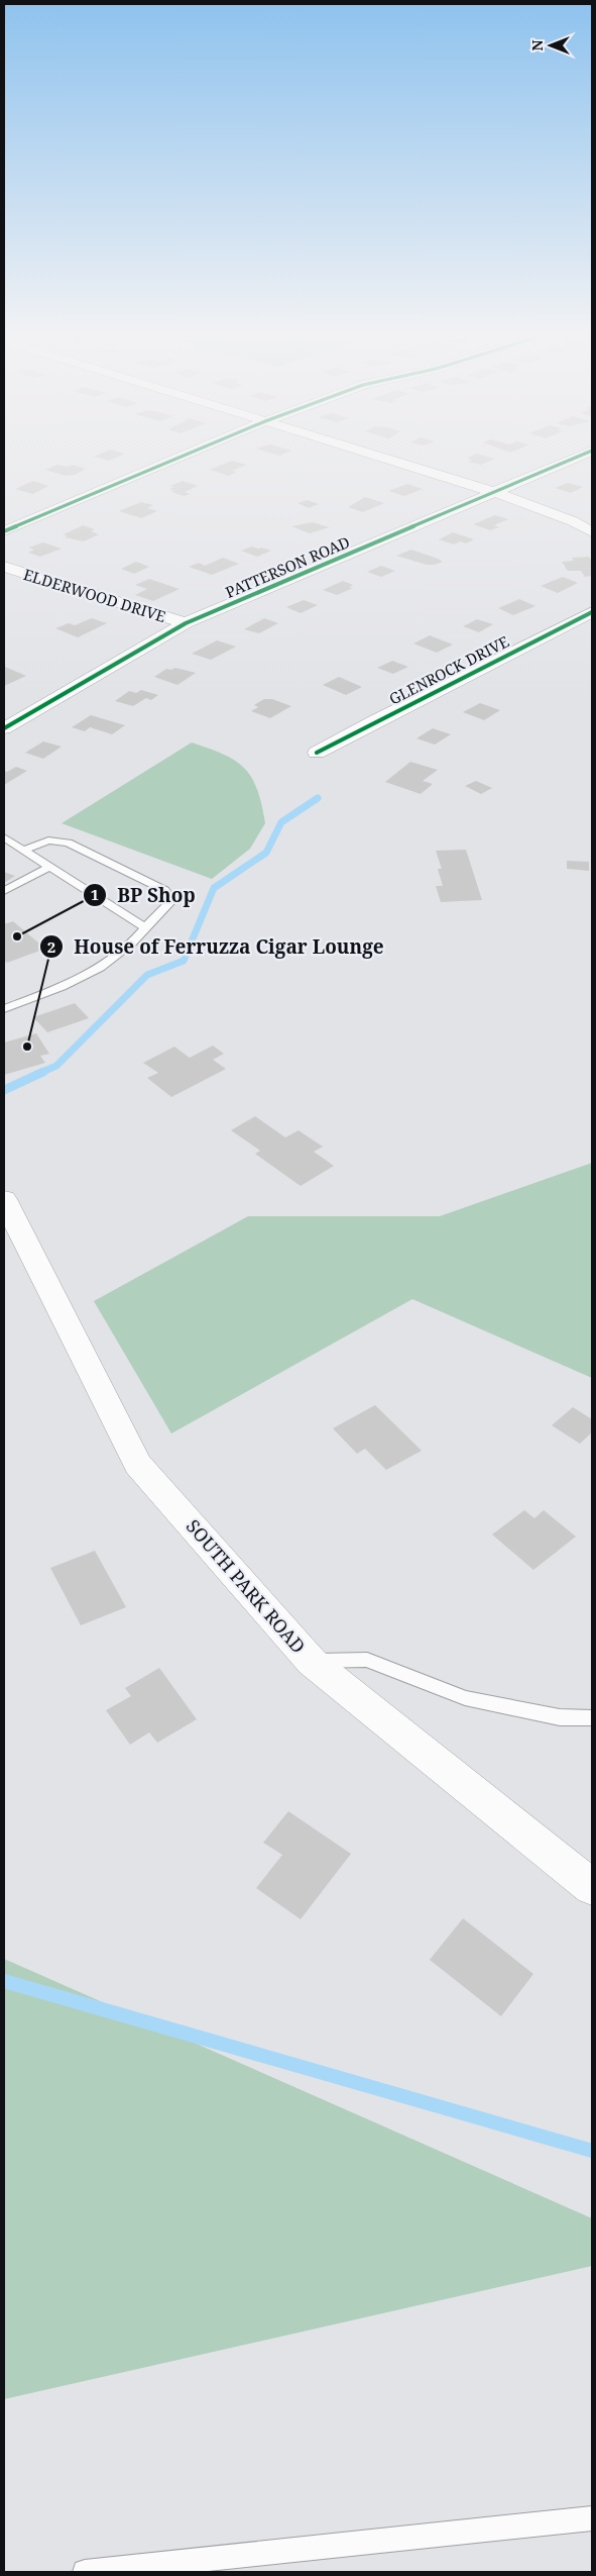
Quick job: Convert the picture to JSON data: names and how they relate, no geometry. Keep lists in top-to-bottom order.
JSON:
{
  "streets": {
    "street": [
      "PATTERSON ROAD",
      "ELDERWOOD DRIVE",
      "GLENROCK DRIVE",
      "SOUTH PARK ROAD"
    ]
  },
  "crossings": [
    ["PATTERSON ROAD", "ELDERWOOD DRIVE"]
  ],
  "places": ["BP Shop", "House of Ferruzza Cigar Lounge"],
  "north": "left"
}
